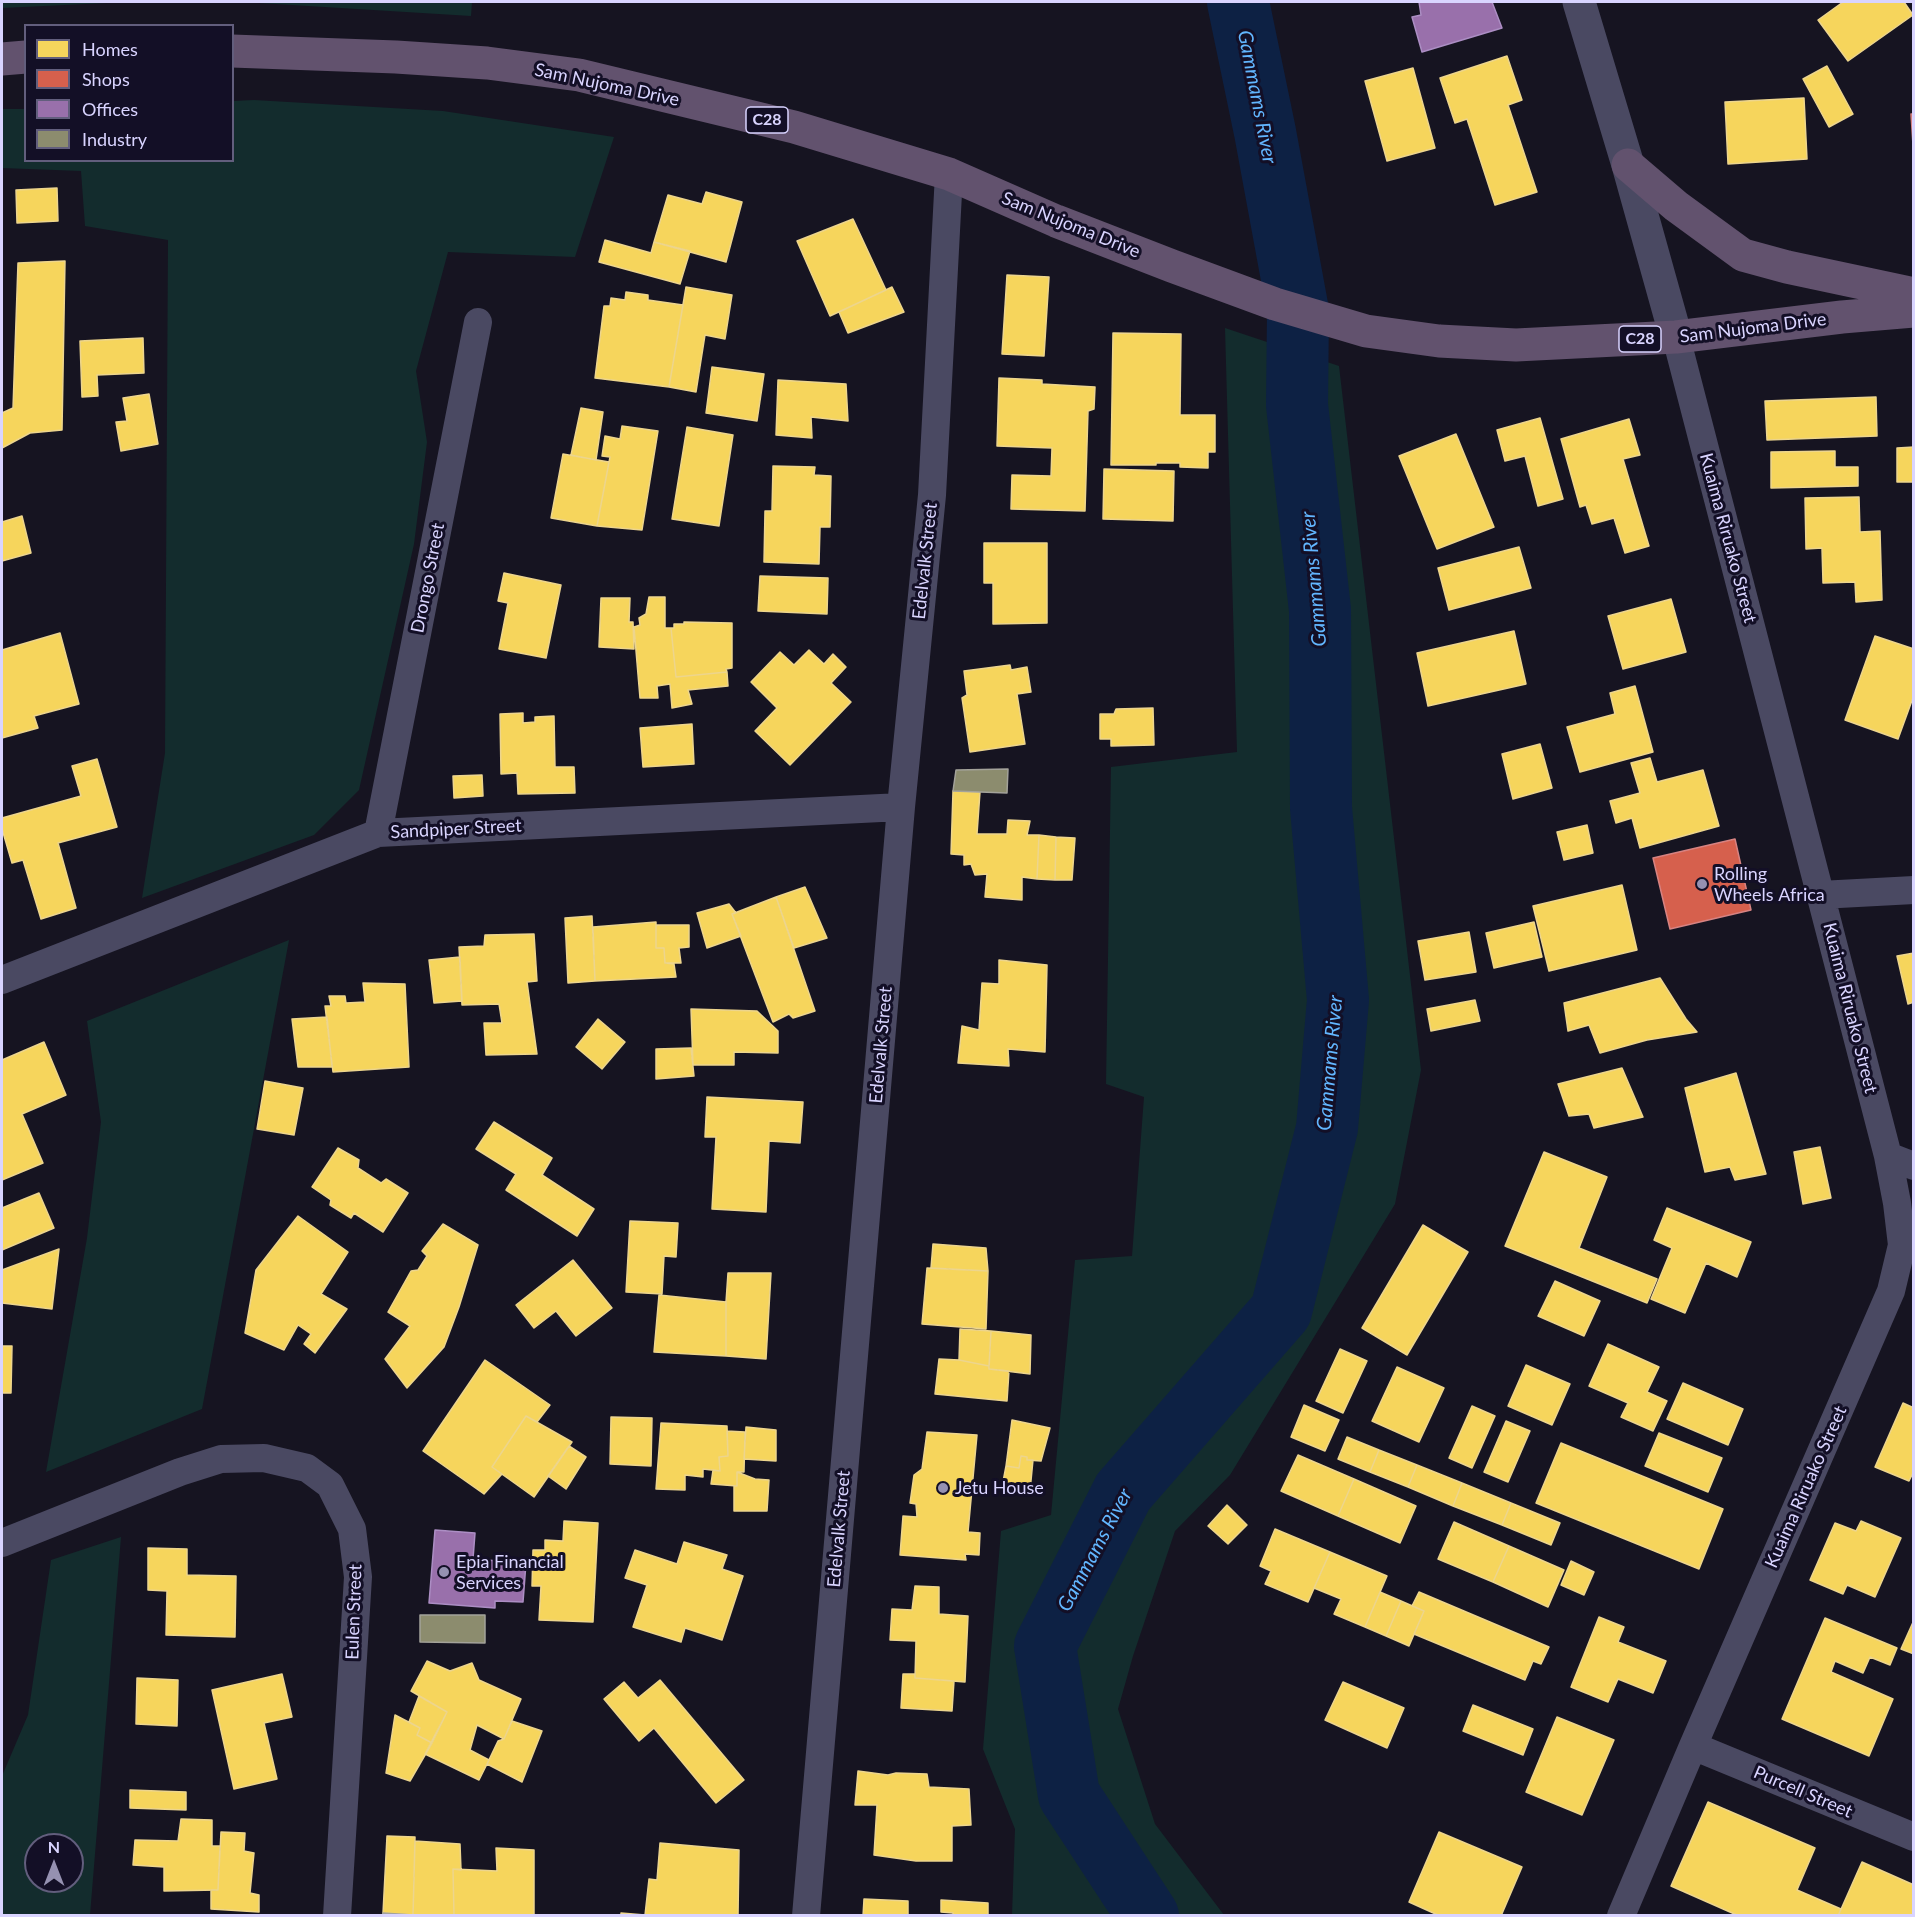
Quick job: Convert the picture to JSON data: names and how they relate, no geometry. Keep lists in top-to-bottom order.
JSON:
{
  "streets": {
    "highway": ["Sam Nujoma Drive", "C28"],
    "street": [
      "Kuaima Riruako Street",
      "Edelvalk Street",
      "Drongo Street",
      "Sandpiper Street",
      "Eulen Street",
      "Purcell Street"
    ]
  },
  "crossings": [
    ["Sam Nujoma Drive", "Kuaima Riruako Street"],
    ["Sam Nujoma Drive", "Edelvalk Street"],
    ["Kuaima Riruako Street", "Purcell Street"],
    ["Edelvalk Street", "Sandpiper Street"],
    ["Drongo Street", "Sandpiper Street"]
  ],
  "water": ["Gammams River"],
  "places": ["Rolling Wheels Africa", "Jetu House", "Epia Financial Services"],
  "legend": [
    "Homes",
    "Shops",
    "Offices",
    "Industry"
  ],
  "north": "top"
}
